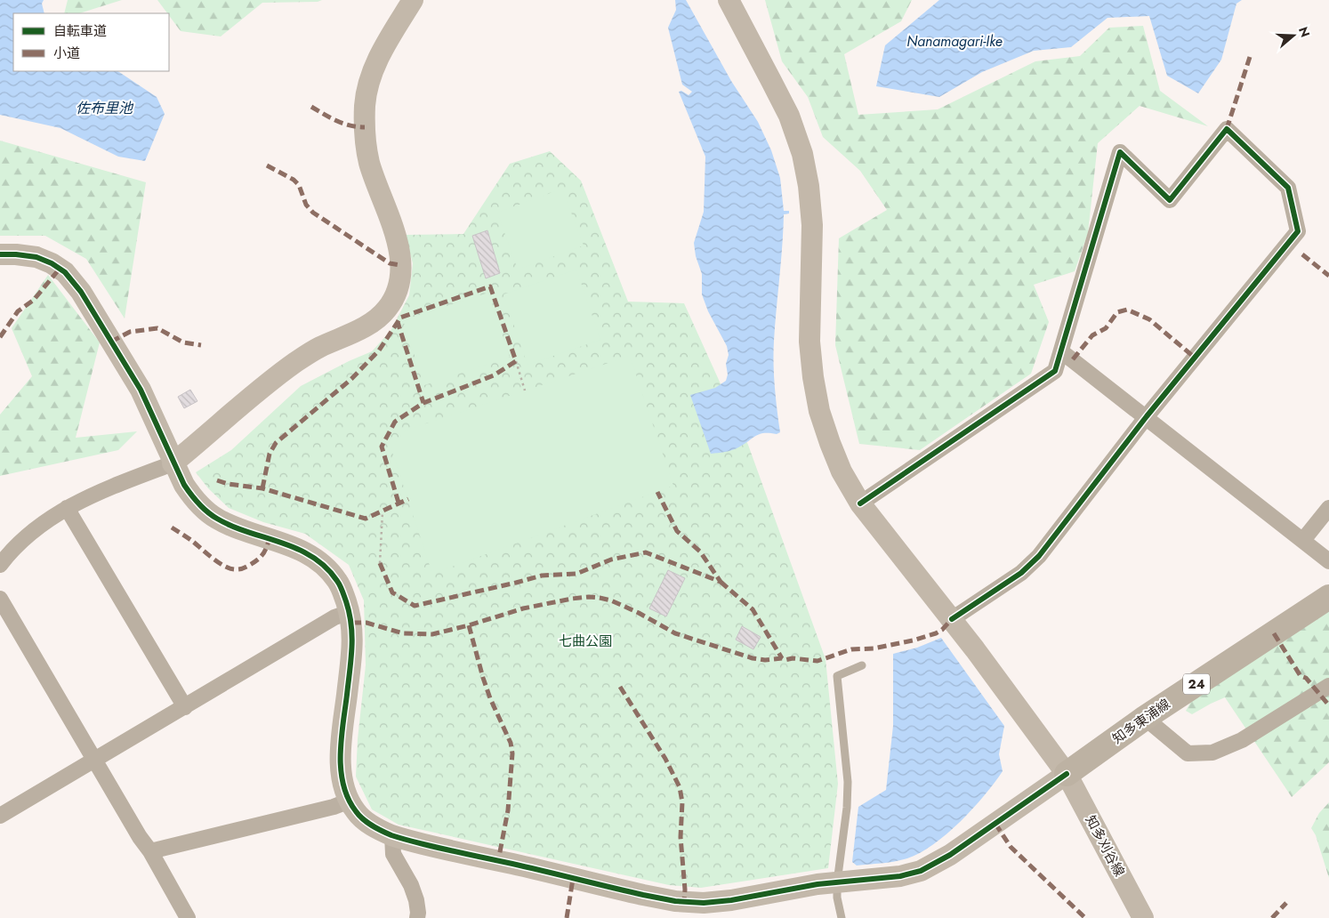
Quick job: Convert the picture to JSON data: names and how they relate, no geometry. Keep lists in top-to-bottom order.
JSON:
{
  "streets": {
    "main road": ["24", "知多東浦線"],
    "street": ["知多刈谷線"]
  },
  "crossings": [
    ["知多東浦線", "知多刈谷線"]
  ],
  "water": ["Nanamagari-Ike", "佐布里池"],
  "parks": ["七曲公園"],
  "legend": ["自転車道", "小道"],
  "north": "right"
}
